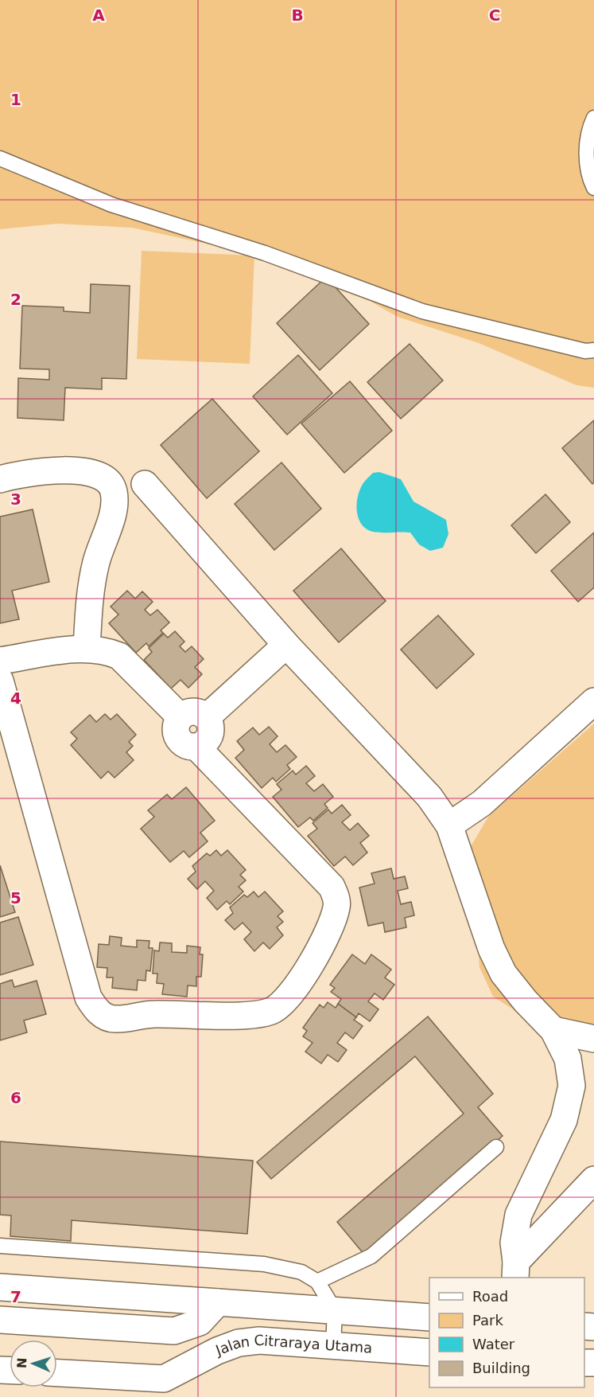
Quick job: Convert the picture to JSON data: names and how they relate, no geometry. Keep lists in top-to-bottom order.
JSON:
{
  "streets": {
    "street": ["Jalan Citraraya Utama"]
  },
  "legend": [
    "Road",
    "Park",
    "Water",
    "Building"
  ],
  "north": "left",
  "grid": {
    "columns": ["A", "B", "C"],
    "rows": [
      "1",
      "2",
      "3",
      "4",
      "5",
      "6",
      "7"
    ]
  }
}
